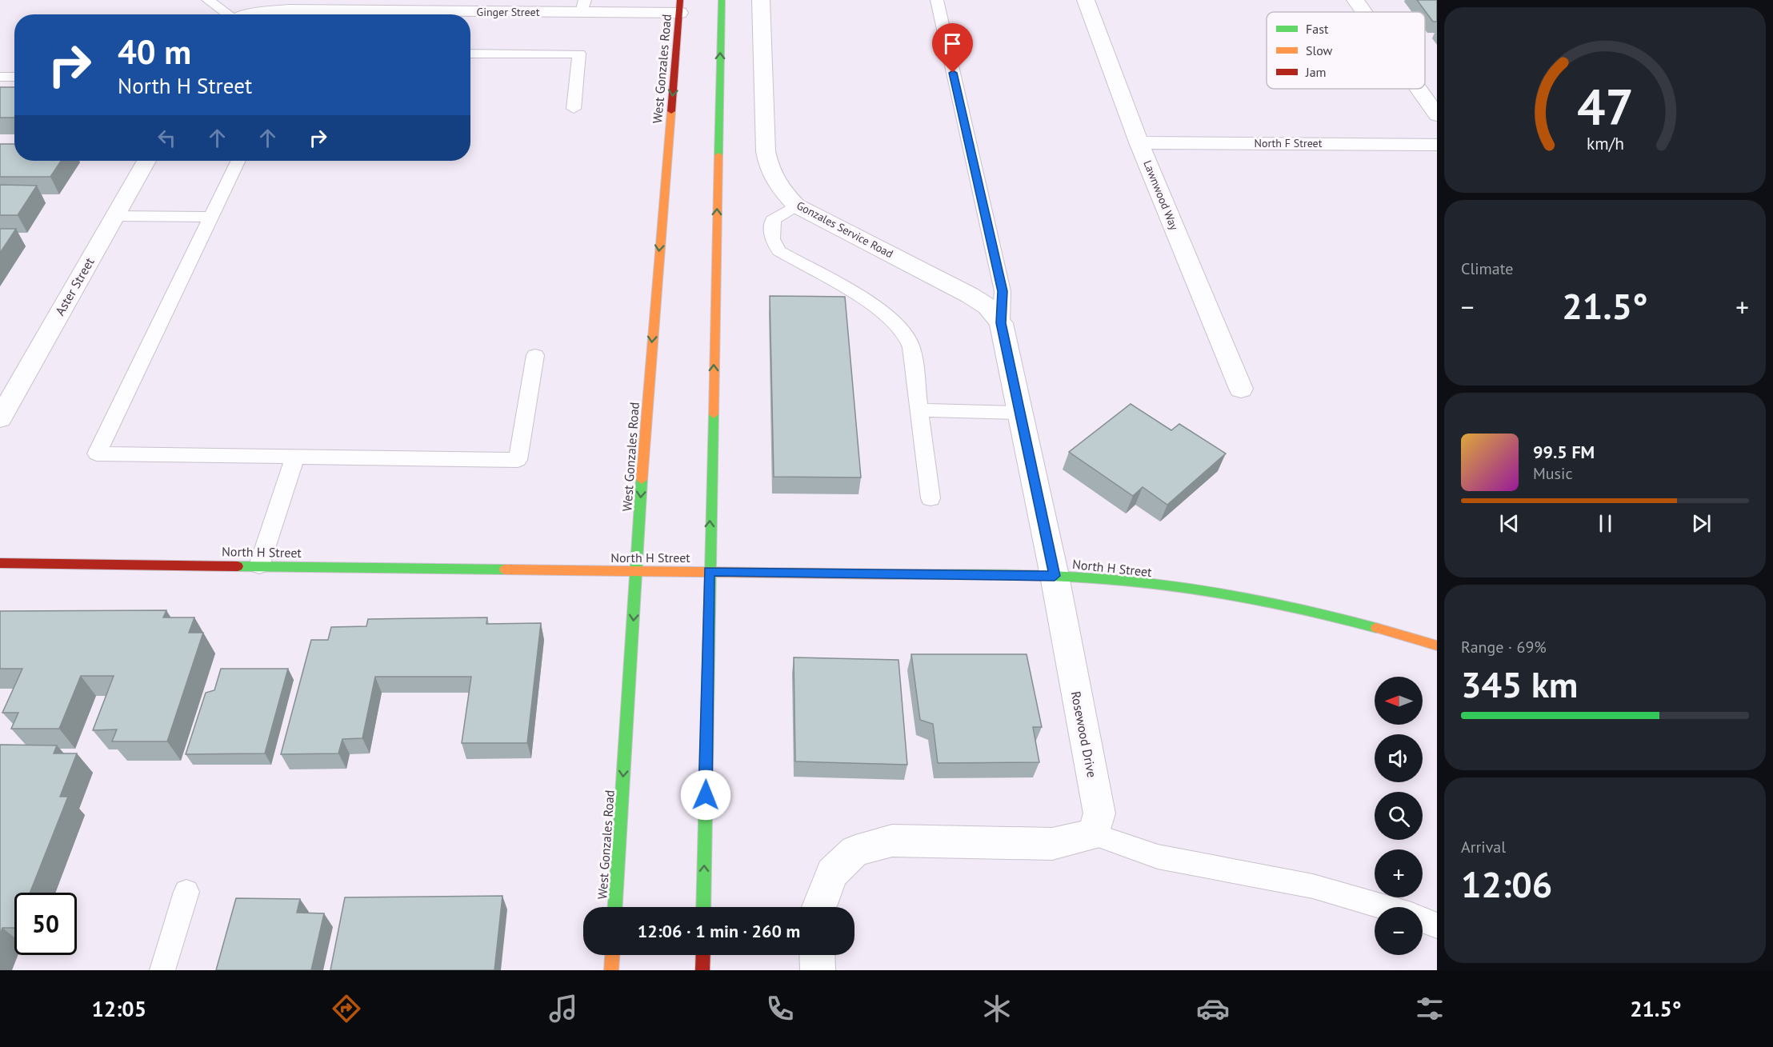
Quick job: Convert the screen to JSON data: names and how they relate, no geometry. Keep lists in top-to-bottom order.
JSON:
{
  "streets": {
    "main road": ["West Gonzales Road", "North H Street"],
    "street": [
      "Ginger Street",
      "North F Street",
      "Lawnwood Way",
      "Gonzales Service Road",
      "Aster Street",
      "Rosewood Drive"
    ]
  },
  "crossings": [
    ["Ginger Street", "West Gonzales Road"],
    ["West Gonzales Road", "North H Street"],
    ["North F Street", "Lawnwood Way"],
    ["Gonzales Service Road", "Rosewood Drive"],
    ["North H Street", "Rosewood Drive"]
  ],
  "legend": ["Fast", "Slow", "Jam"],
  "north": "left",
  "page": {
    "turn": ["40 m", "North H Street"],
    "tile": [
      "Climate",
      ["Range · 69%", "345 km"],
      ["Arrival", "12:06"]
    ],
    "heat": ["−", "21.5°", "+"],
    "song": ["99.5 FM", "Music"],
    "map_buttons": ["+", "−"],
    "limit": "50",
    "trip": "12:06 · 1 min · 260 m",
    "tabs": ["12:05", "21.5°"],
    "gauge": ["47", "km/h"]
  }
}
